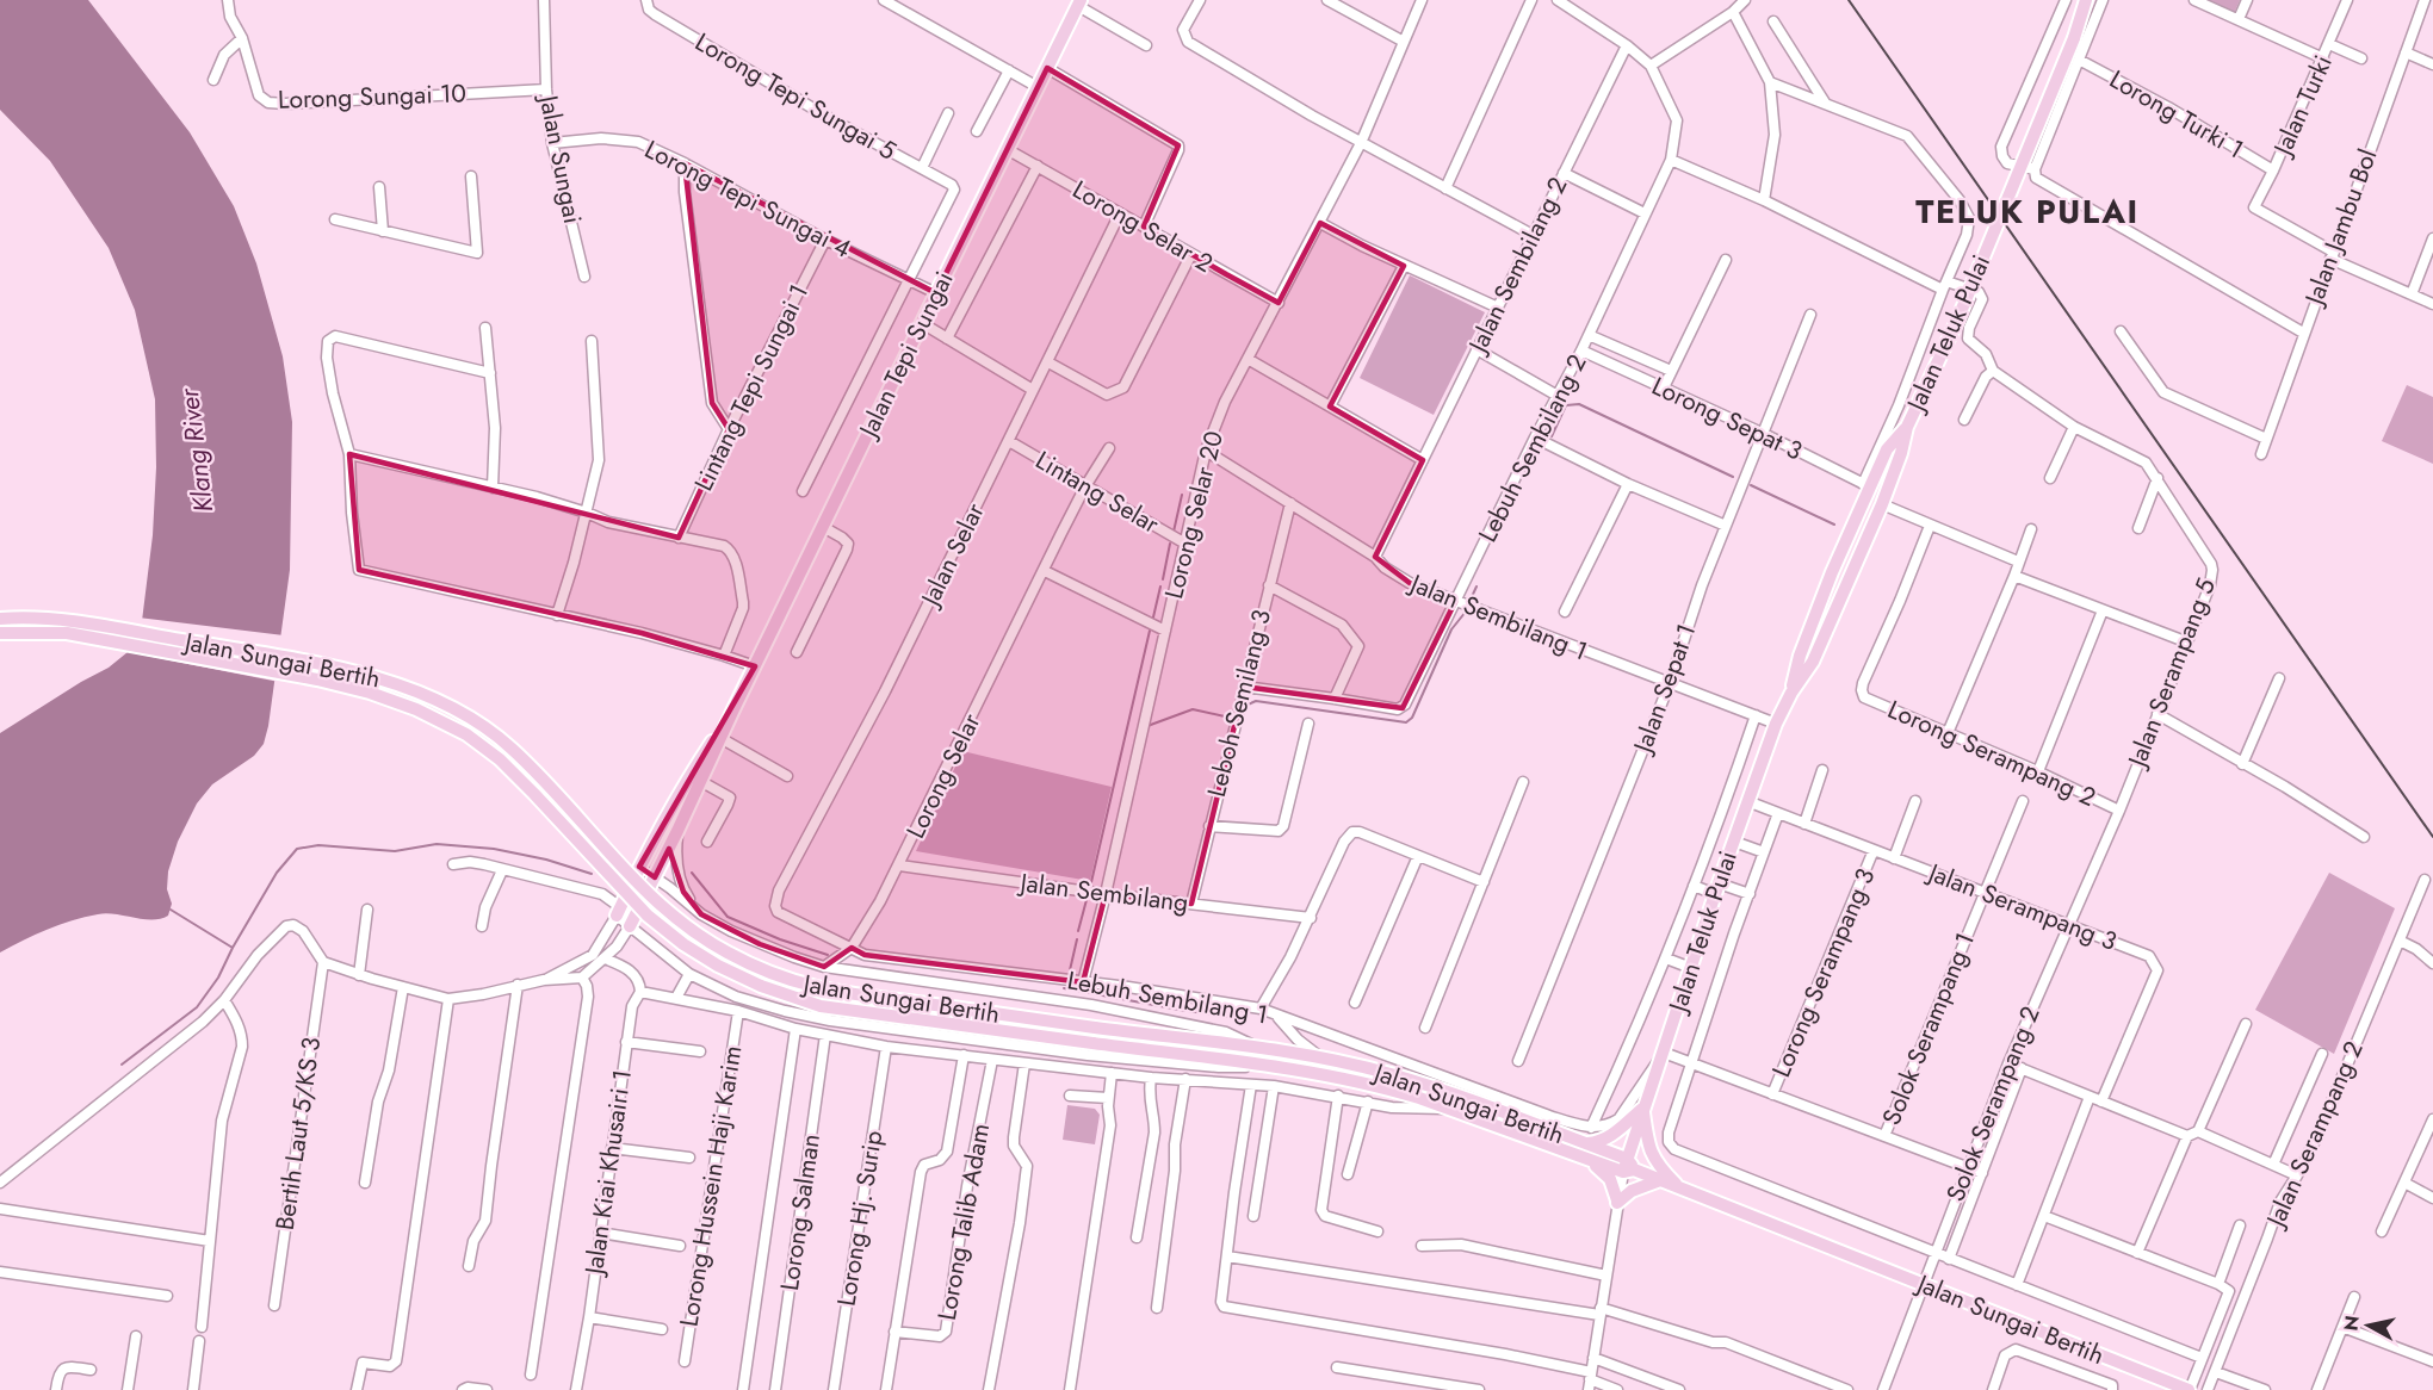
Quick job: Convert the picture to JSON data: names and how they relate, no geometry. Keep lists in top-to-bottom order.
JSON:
{
  "streets": {
    "main road": ["Jalan Teluk Pulai", "Jalan Tepi Sungai", "Jalan Sungai Bertih"],
    "street": [
      "Lorong Sungai 10",
      "Lorong Tepi Sungai 5",
      "Jalan Turki",
      "Lorong Turki 1",
      "Jalan Sungai",
      "Lorong Tepi Sungai 4",
      "Lorong Selar 2",
      "Jalan Jambu Bol",
      "Jalan Sembilang 2",
      "Lintang Tepi Sungai 1",
      "Lorong Sepat 3",
      "Lebuh Sembilang 2",
      "Lintang Selar",
      "Lorong Selar 20",
      "Jalan Selar",
      "Jalan Sembilang 1",
      "Jalan Serampang 5",
      "Jalan Sepat 1",
      "Leboh Semilang 3",
      "Lorong Serampang 2",
      "Lorong Selar",
      "Jalan Sembilang",
      "Jalan Serampang 3",
      "Lorong Serampang 3",
      "Lebuh Sembilang 1",
      "Solok Serampang 1",
      "Solok Serampang 2",
      "Bertih Laut 5/KS 3",
      "Jalan Serampang 2",
      "Jalan Kiai Khusairi 1",
      "Lorong Hussein Haji Karim",
      "Lorong Salman",
      "Lorong Hj. Surip",
      "Lorong Talib Adam"
    ]
  },
  "crossings": [
    ["Lorong Sungai 10", "Jalan Sungai"],
    ["Lorong Tepi Sungai 5", "Jalan Tepi Sungai"],
    ["Jalan Turki", "Lorong Turki 1"],
    ["Jalan Turki", "Jalan Jambu Bol"],
    ["Jalan Sungai", "Lorong Tepi Sungai 4"],
    ["Lorong Tepi Sungai 4", "Jalan Tepi Sungai"],
    ["Lorong Tepi Sungai 4", "Lintang Tepi Sungai 1"],
    ["Lorong Selar 2", "Jalan Tepi Sungai"],
    ["Lorong Selar 2", "Lorong Selar 20"],
    ["Lorong Selar 2", "Jalan Selar"],
    ["Jalan Sembilang 2", "Lebuh Sembilang 2"],
    ["Jalan Sembilang 2", "Jalan Sembilang 1"],
    ["Jalan Teluk Pulai", "Lorong Sepat 3"],
    ["Jalan Teluk Pulai", "Jalan Sembilang 1"],
    ["Jalan Teluk Pulai", "Jalan Sungai Bertih"],
    ["Jalan Teluk Pulai", "Jalan Serampang 3"],
    ["Lorong Sepat 3", "Lebuh Sembilang 2"],
    ["Lorong Sepat 3", "Jalan Sepat 1"],
    ["Lebuh Sembilang 2", "Jalan Sembilang 1"],
    ["Lebuh Sembilang 2", "Leboh Semilang 3"],
    ["Lintang Selar", "Lorong Selar 20"],
    ["Lintang Selar", "Jalan Selar"],
    ["Lintang Selar", "Lorong Selar"],
    ["Lorong Selar 20", "Jalan Sembilang 1"],
    ["Lorong Selar 20", "Jalan Sembilang"],
    ["Lorong Selar 20", "Lebuh Sembilang 1"],
    ["Jalan Selar", "Lebuh Sembilang 1"],
    ["Jalan Sembilang 1", "Jalan Sepat 1"],
    ["Jalan Sembilang 1", "Leboh Semilang 3"],
    ["Jalan Sungai Bertih", "Solok Serampang 2"],
    ["Jalan Serampang 5", "Lorong Serampang 2"],
    ["Jalan Serampang 5", "Jalan Serampang 3"],
    ["Jalan Serampang 5", "Solok Serampang 2"],
    ["Leboh Semilang 3", "Jalan Sembilang"],
    ["Lorong Selar", "Jalan Sembilang"],
    ["Lorong Selar", "Lebuh Sembilang 1"],
    ["Jalan Serampang 3", "Lorong Serampang 3"],
    ["Jalan Serampang 3", "Solok Serampang 1"],
    ["Jalan Serampang 3", "Solok Serampang 2"]
  ],
  "districts": ["TELUK PULAI"],
  "water": ["Klang River"],
  "north": "left"
}
